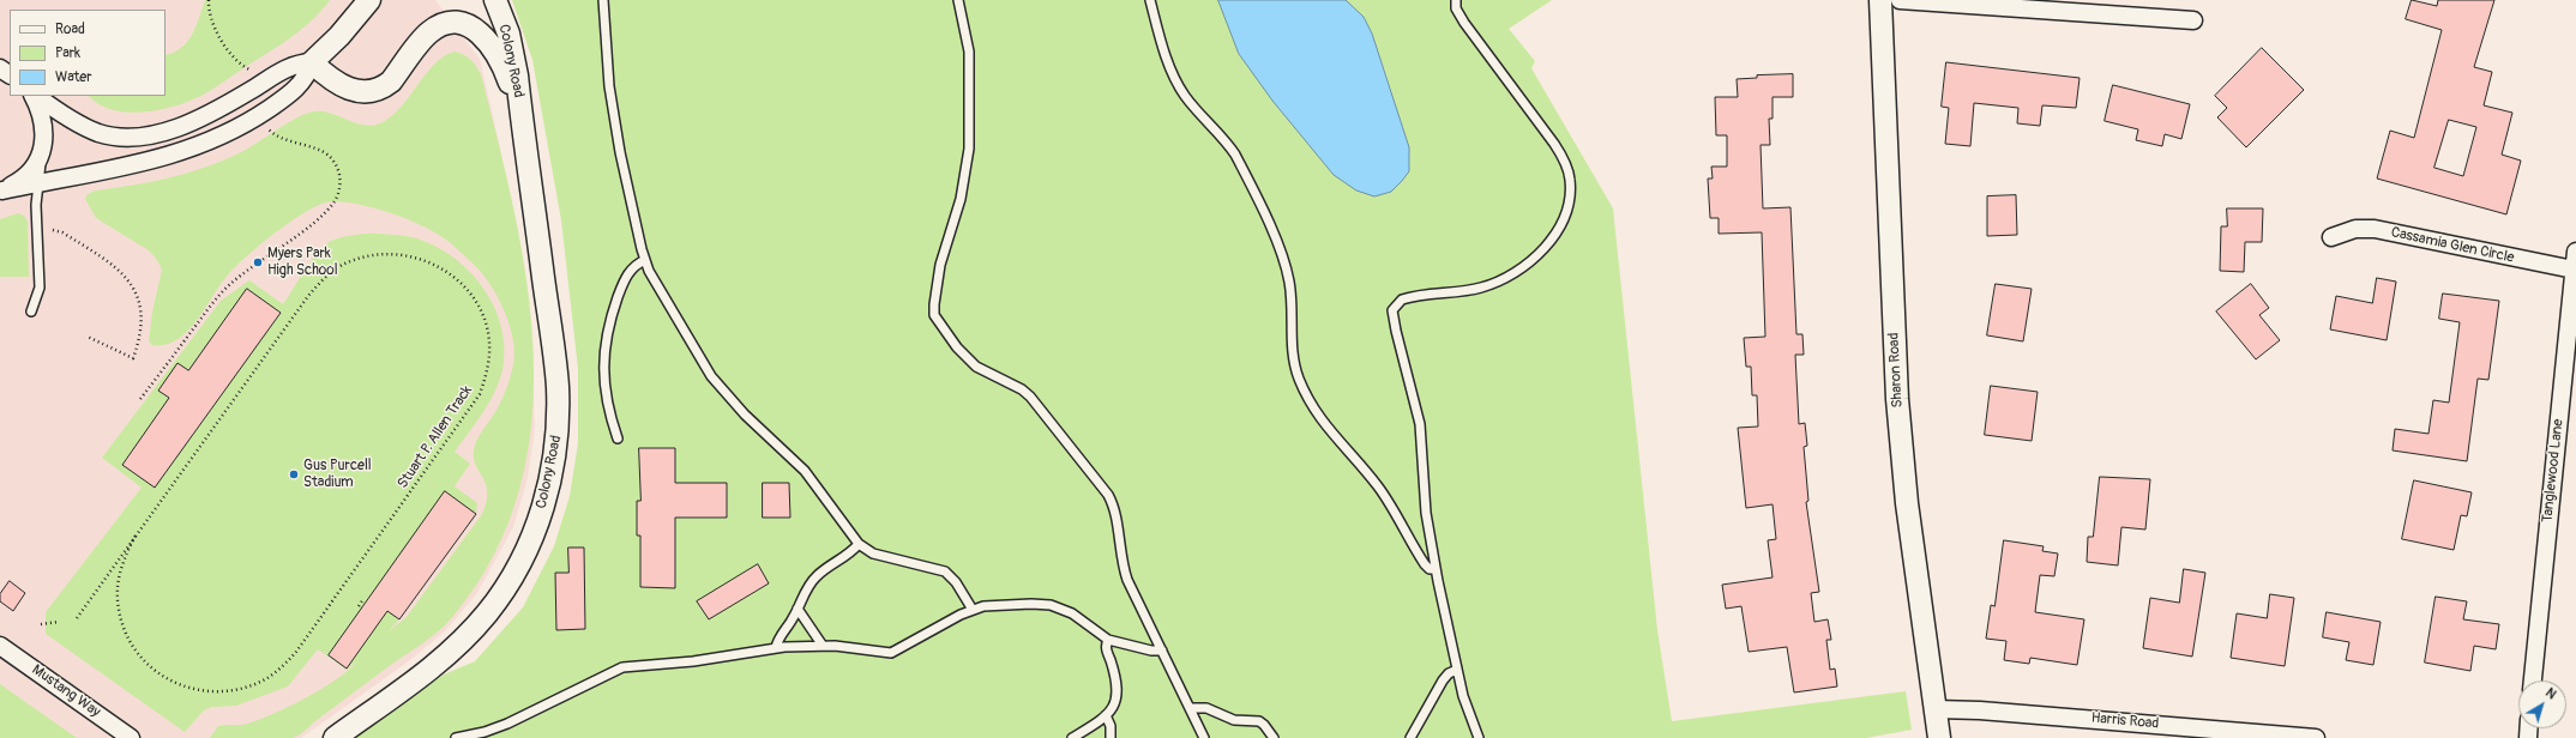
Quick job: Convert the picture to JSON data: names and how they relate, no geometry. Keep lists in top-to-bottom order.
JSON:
{
  "streets": {
    "street": [
      "Colony Road",
      "Cassamia Glen Circle",
      "Sharon Road",
      "Tanglewood Lane",
      "Mustang Way",
      "Harris Road"
    ],
    "path": ["Stuart P. Allen Track"]
  },
  "crossings": [
    ["Cassamia Glen Circle", "Tanglewood Lane"],
    ["Sharon Road", "Harris Road"]
  ],
  "places": ["Myers Park High School", "Gus Purcell Stadium"],
  "legend": ["Road", "Park", "Water"],
  "north": "top right"
}
